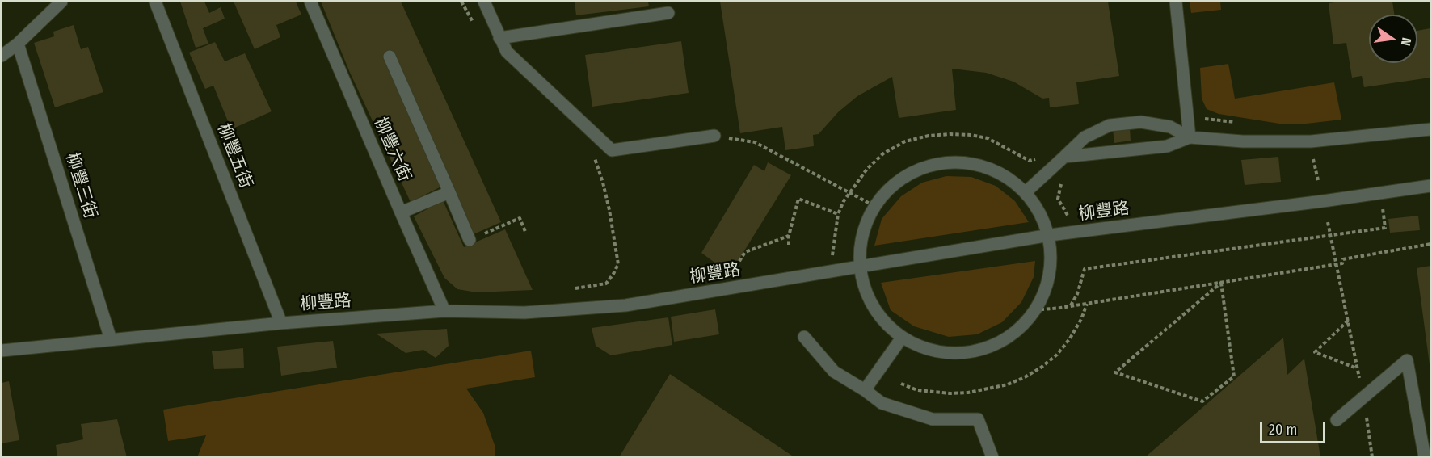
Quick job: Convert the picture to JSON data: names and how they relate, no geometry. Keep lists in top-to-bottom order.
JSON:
{
  "streets": {
    "street": [
      "柳豐六街",
      "柳豐五街",
      "柳豐三街",
      "柳豐路"
    ]
  },
  "crossings": [
    ["柳豐六街", "柳豐路"],
    ["柳豐五街", "柳豐路"],
    ["柳豐三街", "柳豐路"]
  ],
  "scale_bar": "20 m",
  "north": "right"
}
